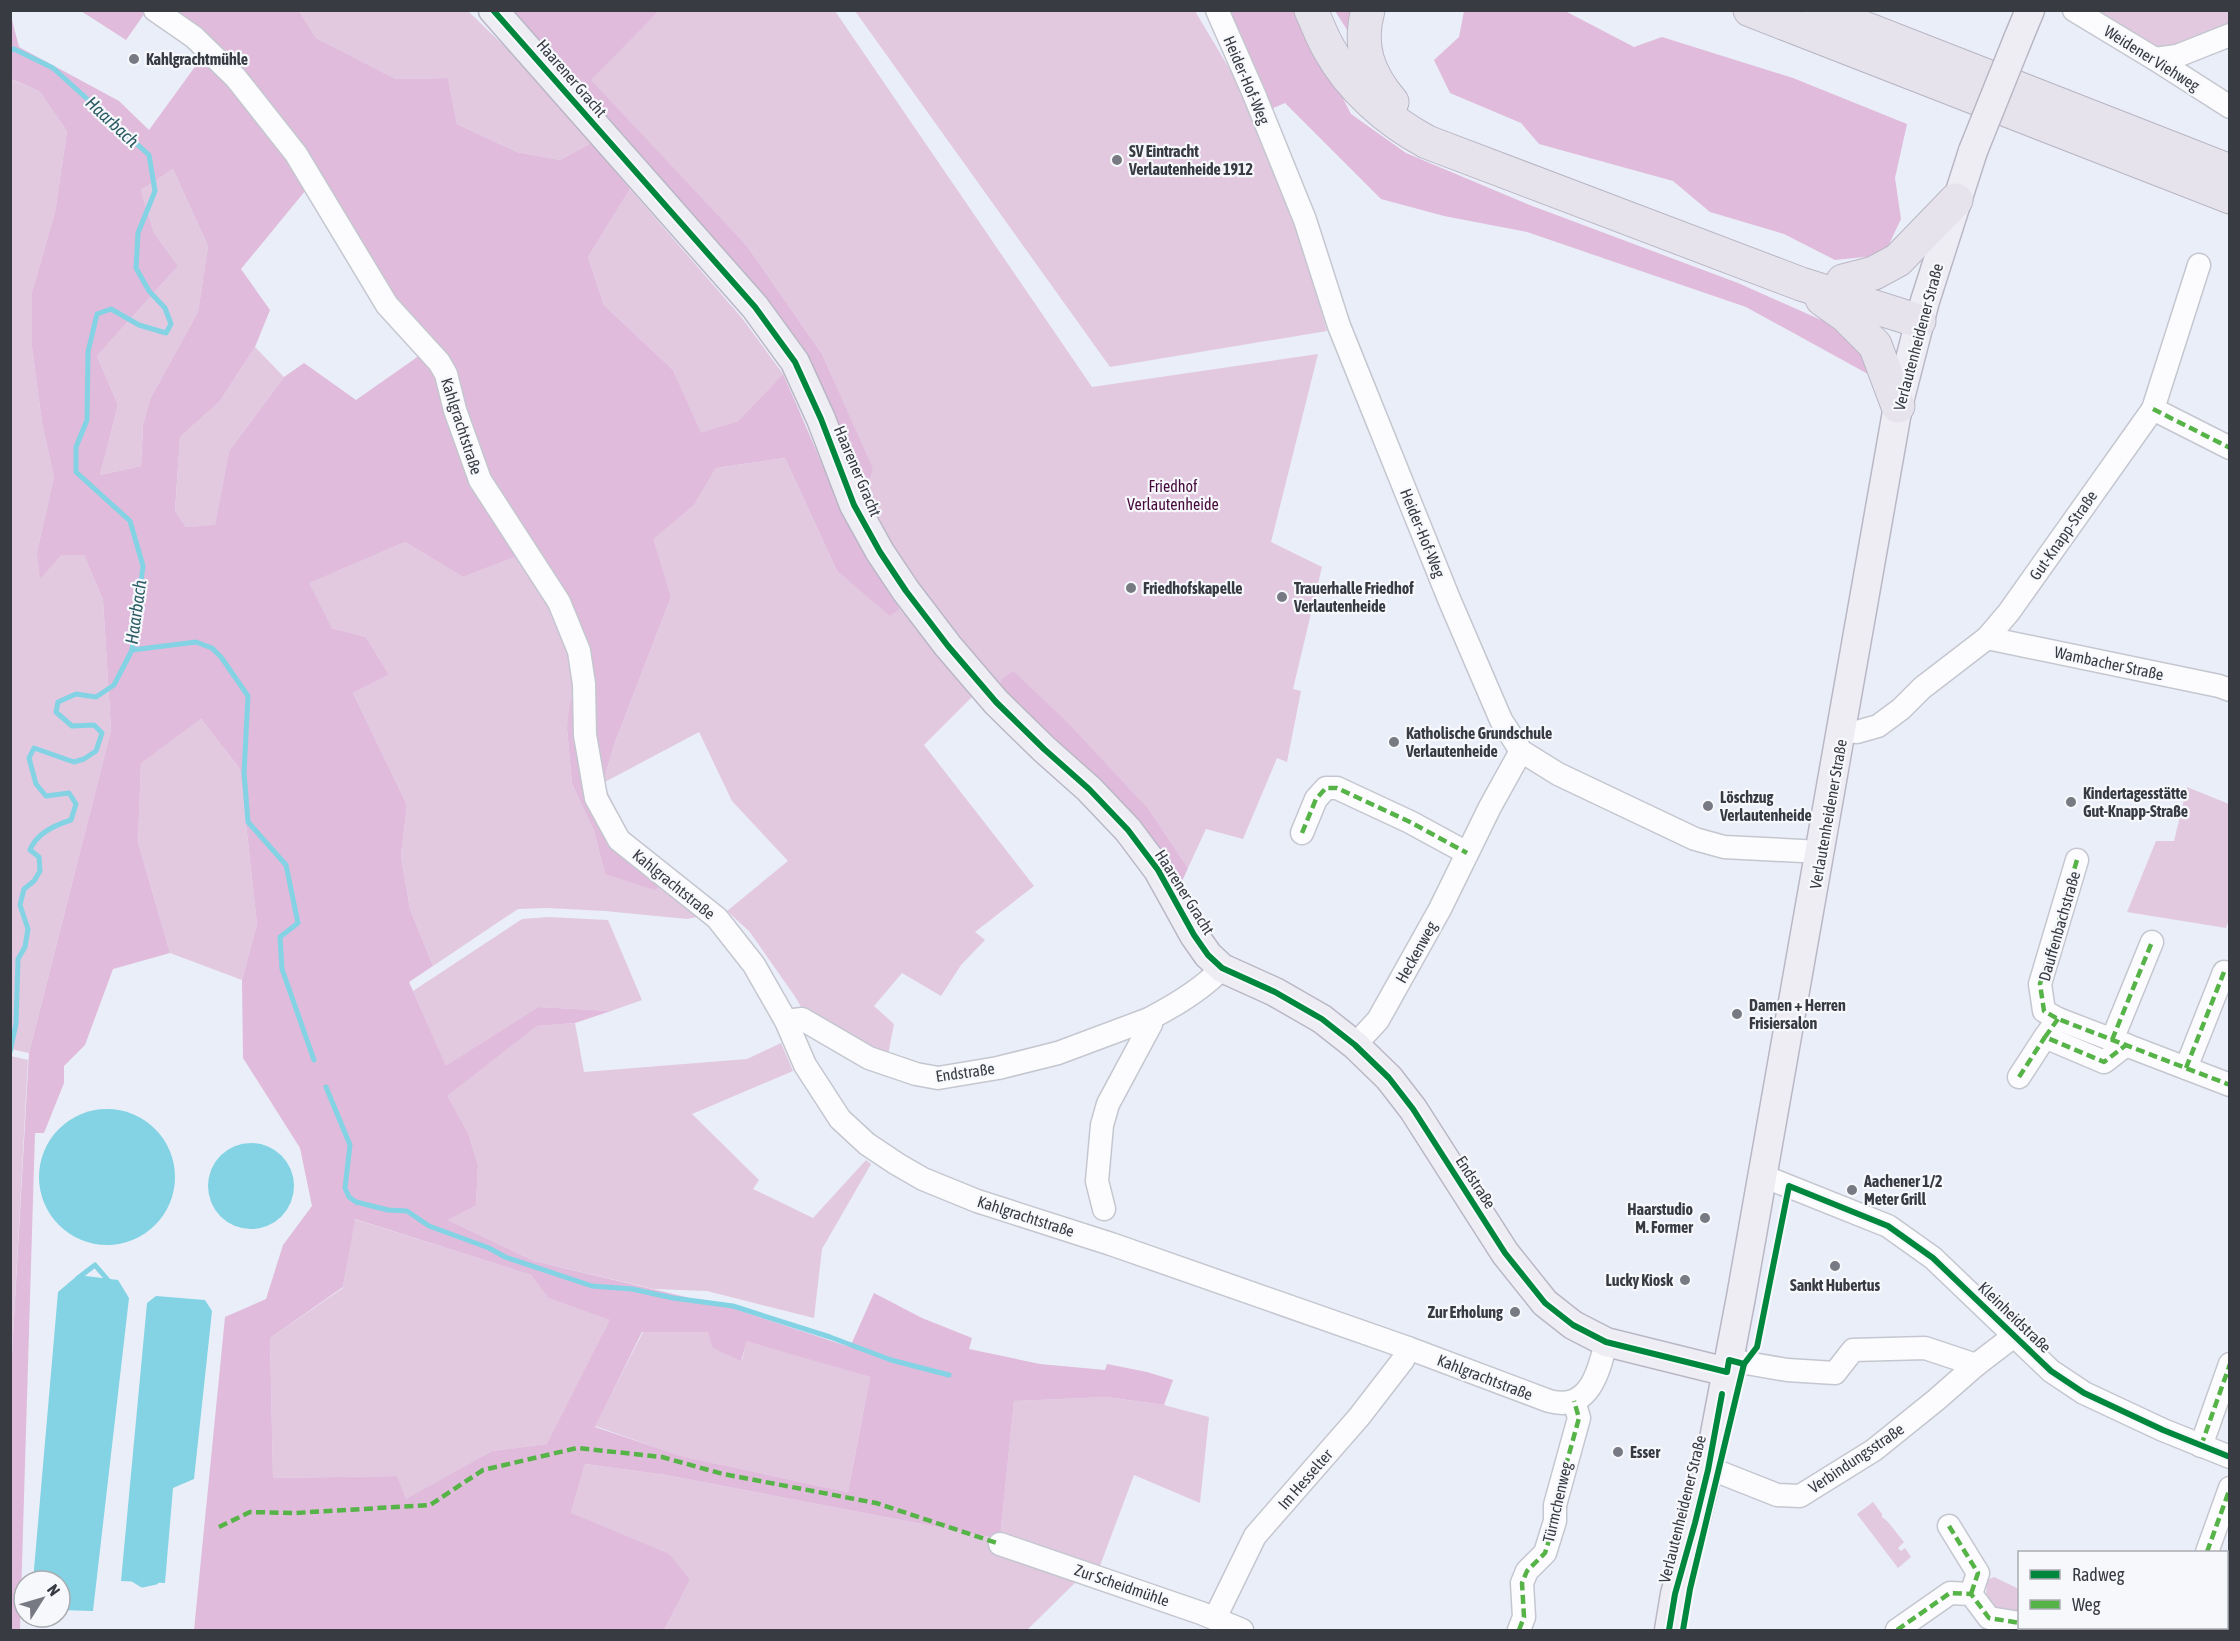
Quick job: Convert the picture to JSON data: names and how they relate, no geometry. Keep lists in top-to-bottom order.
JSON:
{
  "streets": {
    "main road": ["Haarener Gracht", "Verlautenheidener Straße", "Endstraße"],
    "street": [
      "Weidener Viehweg",
      "Heider-Hof-Weg",
      "Kahlgrachtstraße",
      "Gut-Knapp-Straße",
      "Wambacher Straße",
      "Dauffenbachstraße",
      "Heckenweg",
      "Kleinheidstraße",
      "Verbindungsstraße",
      "Im Hesselter",
      "Türmchenweg",
      "Zur Scheidmühle"
    ]
  },
  "crossings": [
    ["Haarener Gracht", "Endstraße"],
    ["Heider-Hof-Weg", "Verlautenheidener Straße"],
    ["Heider-Hof-Weg", "Heckenweg"],
    ["Verlautenheidener Straße", "Gut-Knapp-Straße"],
    ["Verlautenheidener Straße", "Endstraße"],
    ["Verlautenheidener Straße", "Kleinheidstraße"],
    ["Verlautenheidener Straße", "Verbindungsstraße"],
    ["Kahlgrachtstraße", "Endstraße"],
    ["Kahlgrachtstraße", "Im Hesselter"],
    ["Kahlgrachtstraße", "Türmchenweg"],
    ["Gut-Knapp-Straße", "Wambacher Straße"],
    ["Heckenweg", "Endstraße"],
    ["Kleinheidstraße", "Verbindungsstraße"],
    ["Im Hesselter", "Zur Scheidmühle"]
  ],
  "water": ["Haarbach"],
  "parks": ["Friedhof Verlautenheide"],
  "places": [
    "Kahlgrachtmühle",
    "SV Eintracht Verlautenheide 1912",
    "Friedhofskapelle",
    "Trauerhalle Friedhof Verlautenheide",
    "Katholische Grundschule Verlautenheide",
    "Kindertagesstätte Gut-Knapp-Straße",
    "Löschzug Verlautenheide",
    "Damen + Herren Frisiersalon",
    "Aachener 1/2 Meter Grill",
    "Haarstudio M. Former",
    "Sankt Hubertus",
    "Lucky Kiosk",
    "Zur Erholung",
    "Esser"
  ],
  "legend": ["Radweg", "Weg"],
  "north": "top right"
}
